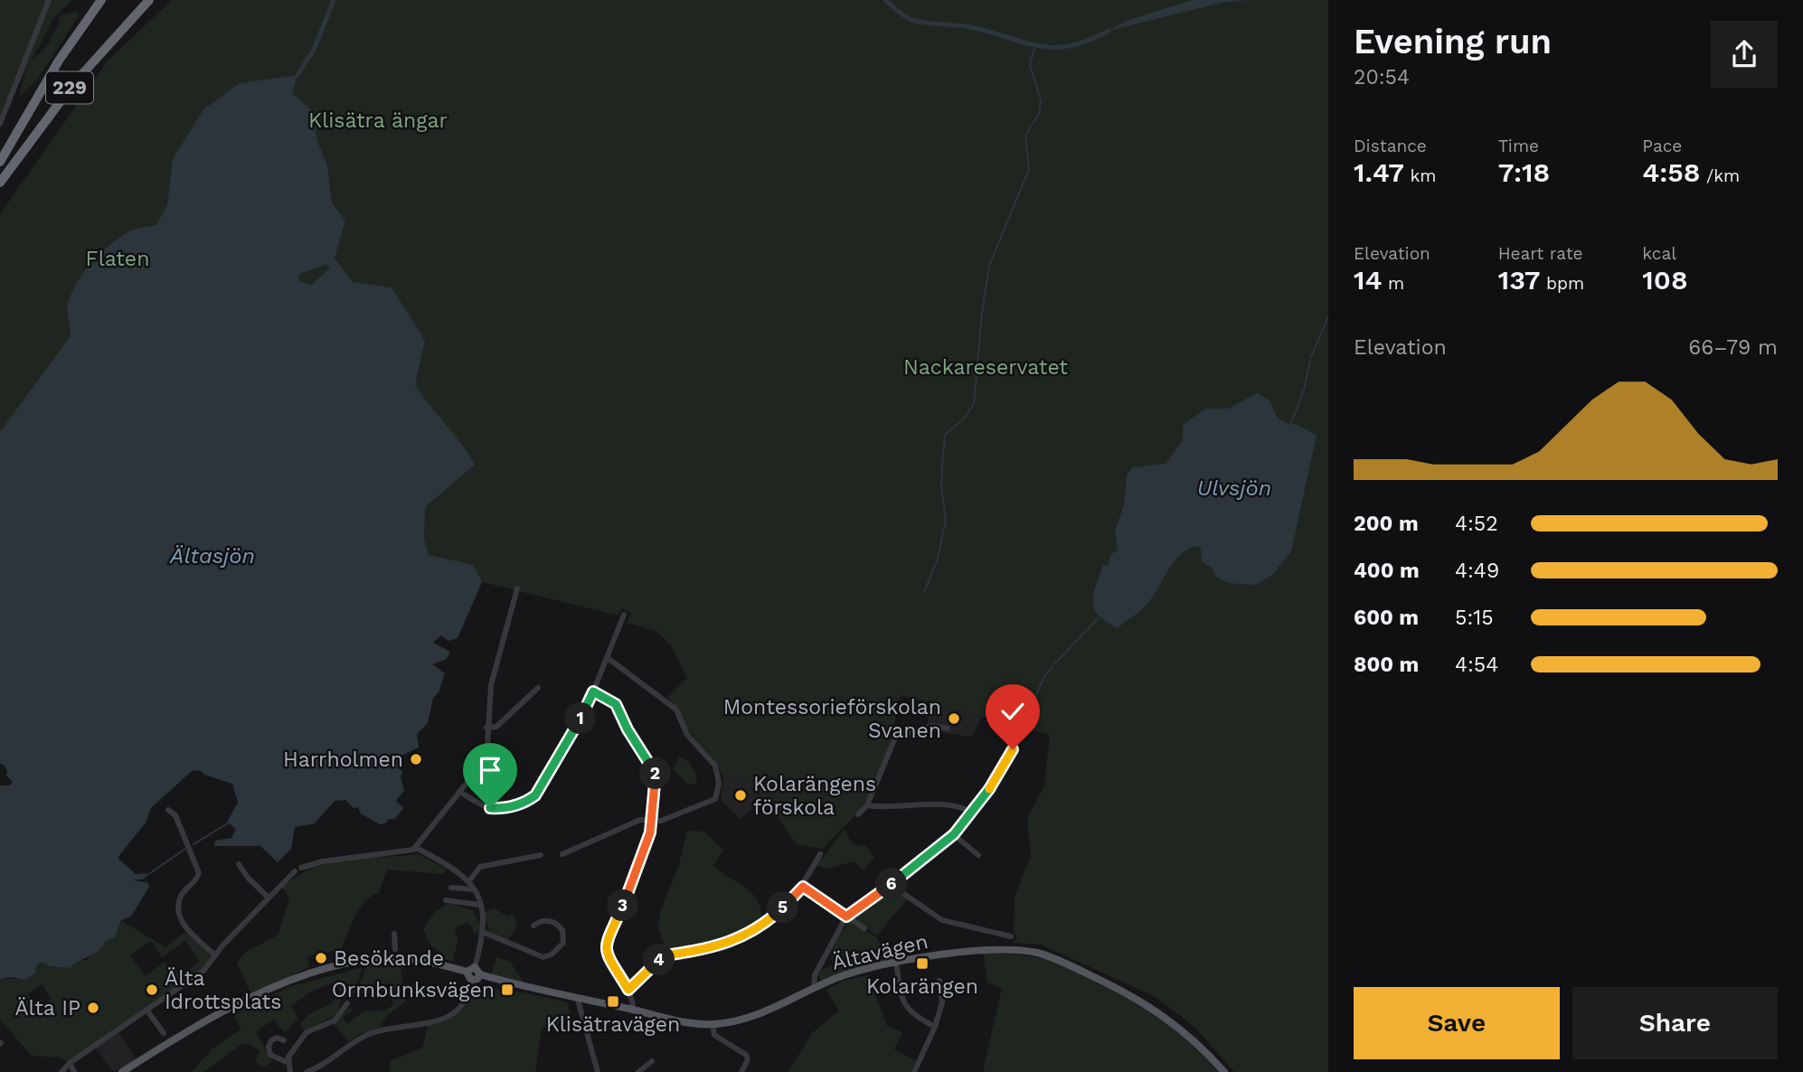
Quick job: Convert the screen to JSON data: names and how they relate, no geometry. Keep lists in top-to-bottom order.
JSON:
{
  "streets": {
    "highway": ["229"],
    "main road": ["Ältavägen"]
  },
  "water": ["Ulvsjön", "Ältasjön"],
  "parks": ["Klisätra ängar", "Flaten", "Nackareservatet"],
  "places": {
    "other": [
      "Montessorieförskolan Svanen",
      "Harrholmen",
      "Kolarängens förskola",
      "Besökande",
      "Älta Idrottsplats",
      "Älta IP"
    ],
    "transit": ["Kolarängen", "Ormbunksvägen", "Klisätravägen"]
  },
  "page": {
    "heading": ["Evening run", "20:54"],
    "stats": [
      ["Distance", "1.47 km"],
      ["Time", "7:18"],
      ["Pace", "4:58 /km"],
      ["Elevation", "14 m"],
      ["Heart rate", "137 bpm"],
      ["kcal", "108"]
    ],
    "chart": ["Elevation", "66–79 m"],
    "list": [
      {
        "name": "200 m",
        "note": "4:52"
      },
      {
        "name": "400 m",
        "note": "4:49"
      },
      {
        "name": "600 m",
        "note": "5:15"
      },
      {
        "name": "800 m",
        "note": "4:54"
      }
    ],
    "pins": [
      "1",
      "2",
      "6",
      "3",
      "5",
      "4"
    ],
    "buttons": ["Save", "Share"]
  }
}
